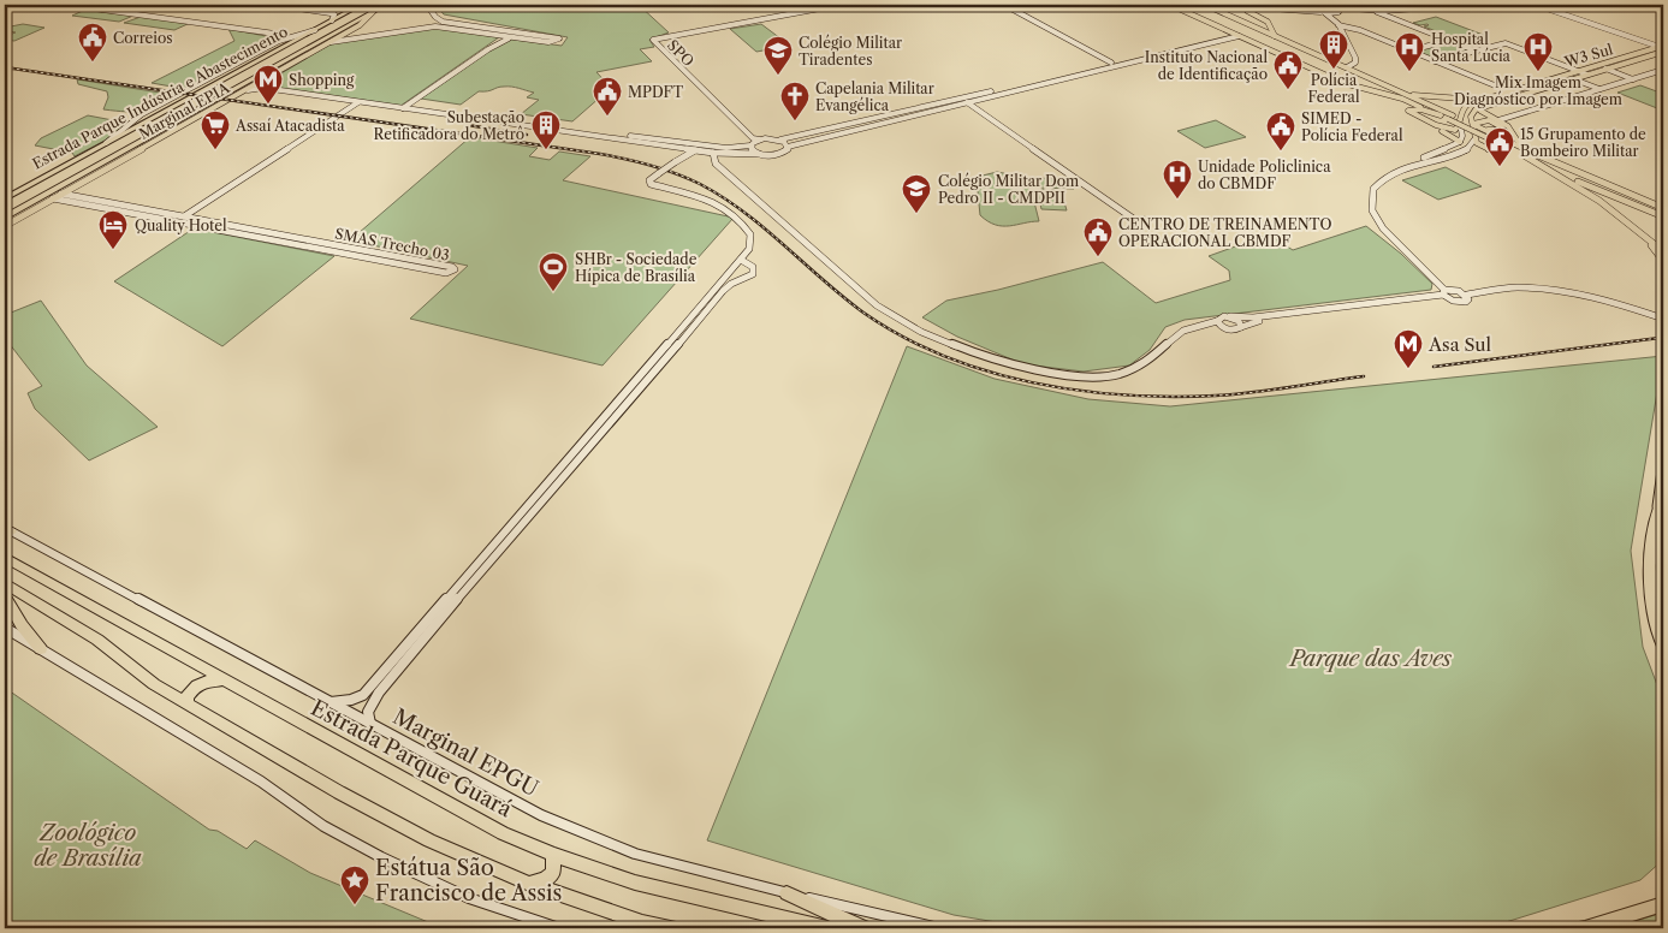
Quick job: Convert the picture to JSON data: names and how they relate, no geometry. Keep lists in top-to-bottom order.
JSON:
{
  "streets": {
    "highway": ["Estrada Parque Indústria e Abastecimento", "Estrada Parque Guará"],
    "main road": ["W3 Sul", "Marginal EPIA"],
    "street": ["SPO", "SMAS Trecho 03", "Marginal EPGU"]
  },
  "crossings": [
    ["Estrada Parque Indústria e Abastecimento", "Marginal EPIA"],
    ["Marginal EPIA", "SMAS Trecho 03"]
  ],
  "parks": ["Parque das Aves", "Zoológico de Brasília"],
  "places": {
    "public building": [
      "Correios",
      "Instituto Nacional de Identificação",
      "MPDFT",
      "SIMED - Polícia Federal",
      "15 Grupamento de Bombeiro Militar",
      "CENTRO DE TREINAMENTO OPERACIONAL CBMDF"
    ],
    "building": ["Polícia Federal", "Subestação Retificadora do Metrô"],
    "hospital": ["Hospital Santa Lúcia", "Mix Imagem Diagnóstico por Imagem", "Unidade Policlinica do CBMDF"],
    "school or university": ["Colégio Militar Tiradentes", "Colégio Militar Dom Pedro II - CMDPII"],
    "metro station": ["Shopping", "Asa Sul"],
    "church": ["Capelania Militar Evangélica"],
    "supermarket": ["Assaí Atacadista"],
    "hotel": ["Quality Hotel"],
    "sports": ["SHBr - Sociedade Hípica de Brasília"],
    "place": ["Estátua São Francisco de Assis"]
  }
}
